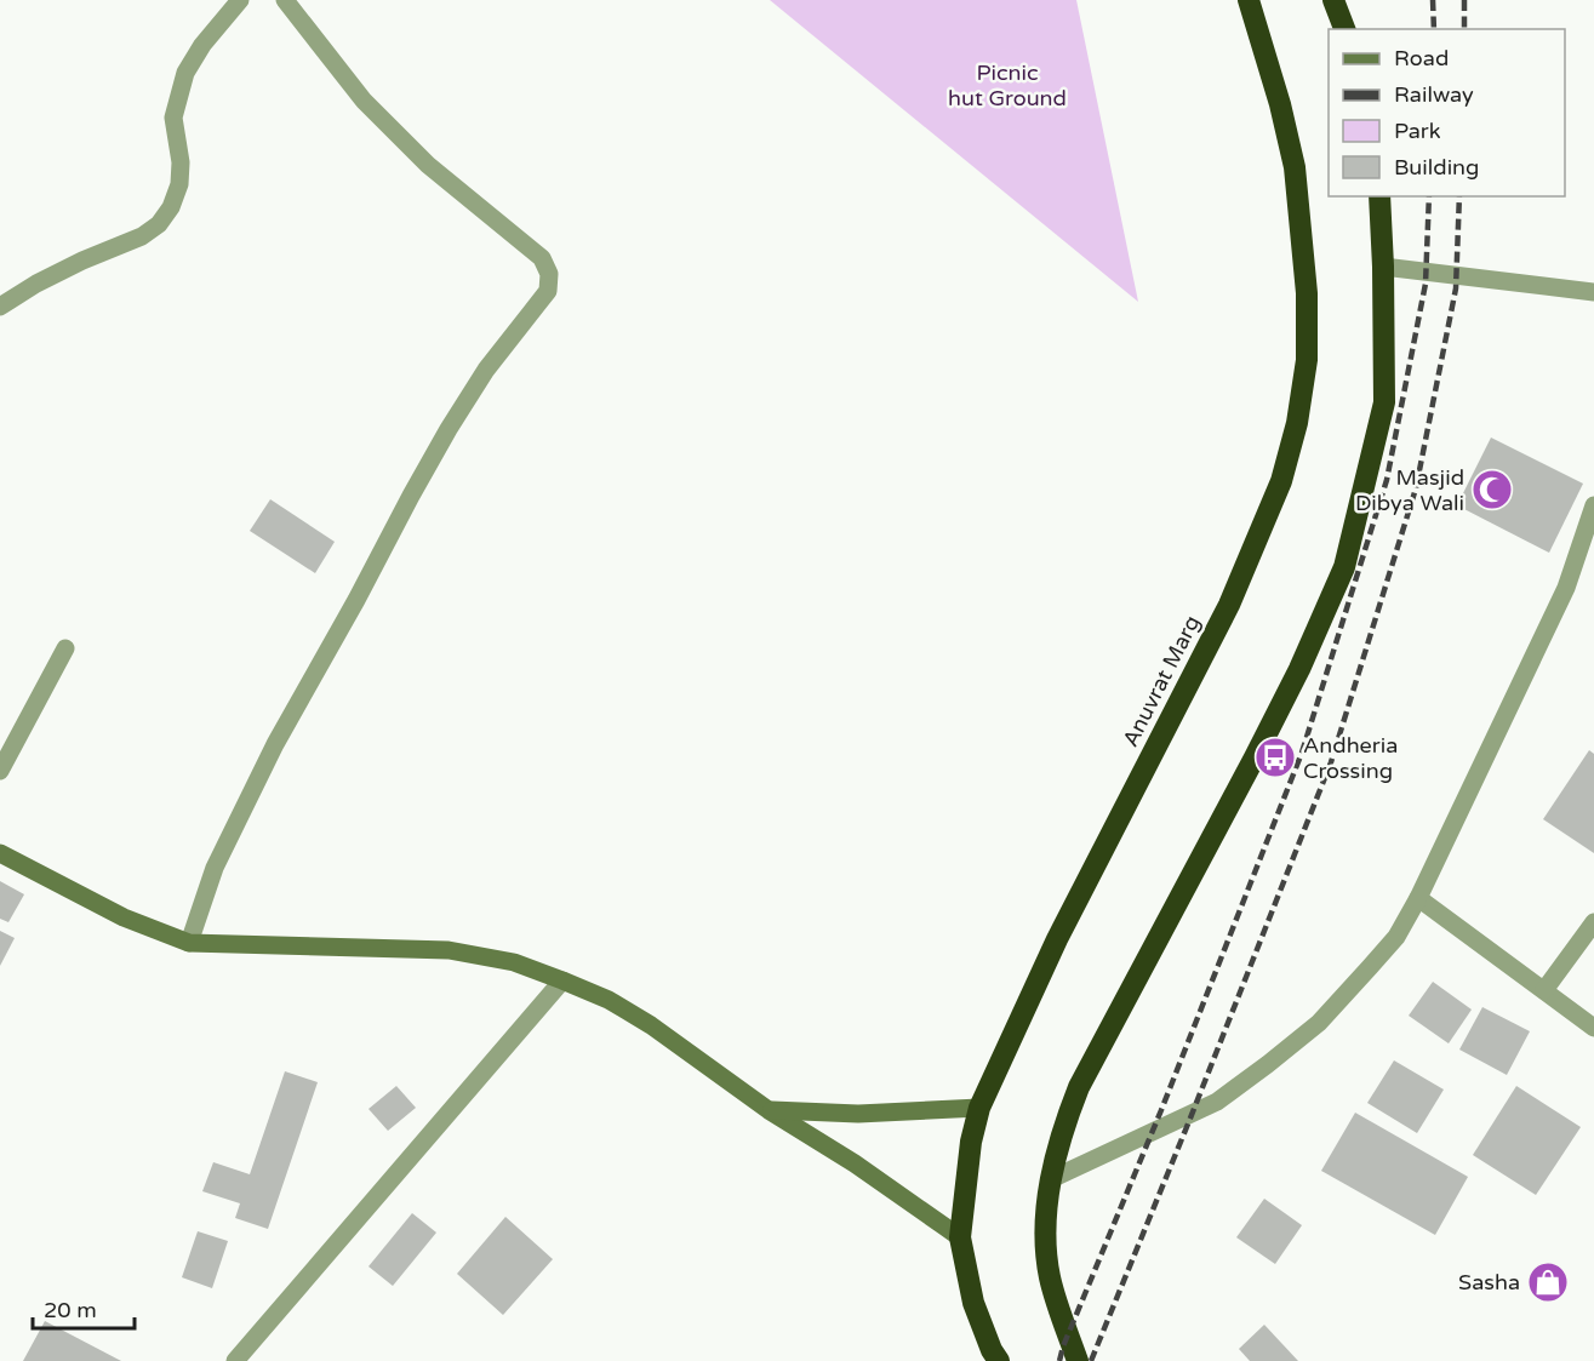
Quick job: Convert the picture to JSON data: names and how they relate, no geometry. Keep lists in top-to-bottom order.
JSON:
{
  "streets": {
    "highway": ["Anuvrat Marg"]
  },
  "parks": ["Picnic hut Ground"],
  "places": {
    "mosque": ["Masjid Dibya Wali"],
    "bus stop": ["Andheria Crossing"],
    "shop": ["Sasha"]
  },
  "legend": [
    "Road",
    "Railway",
    "Park",
    "Building"
  ],
  "scale_bar": "20 m"
}
